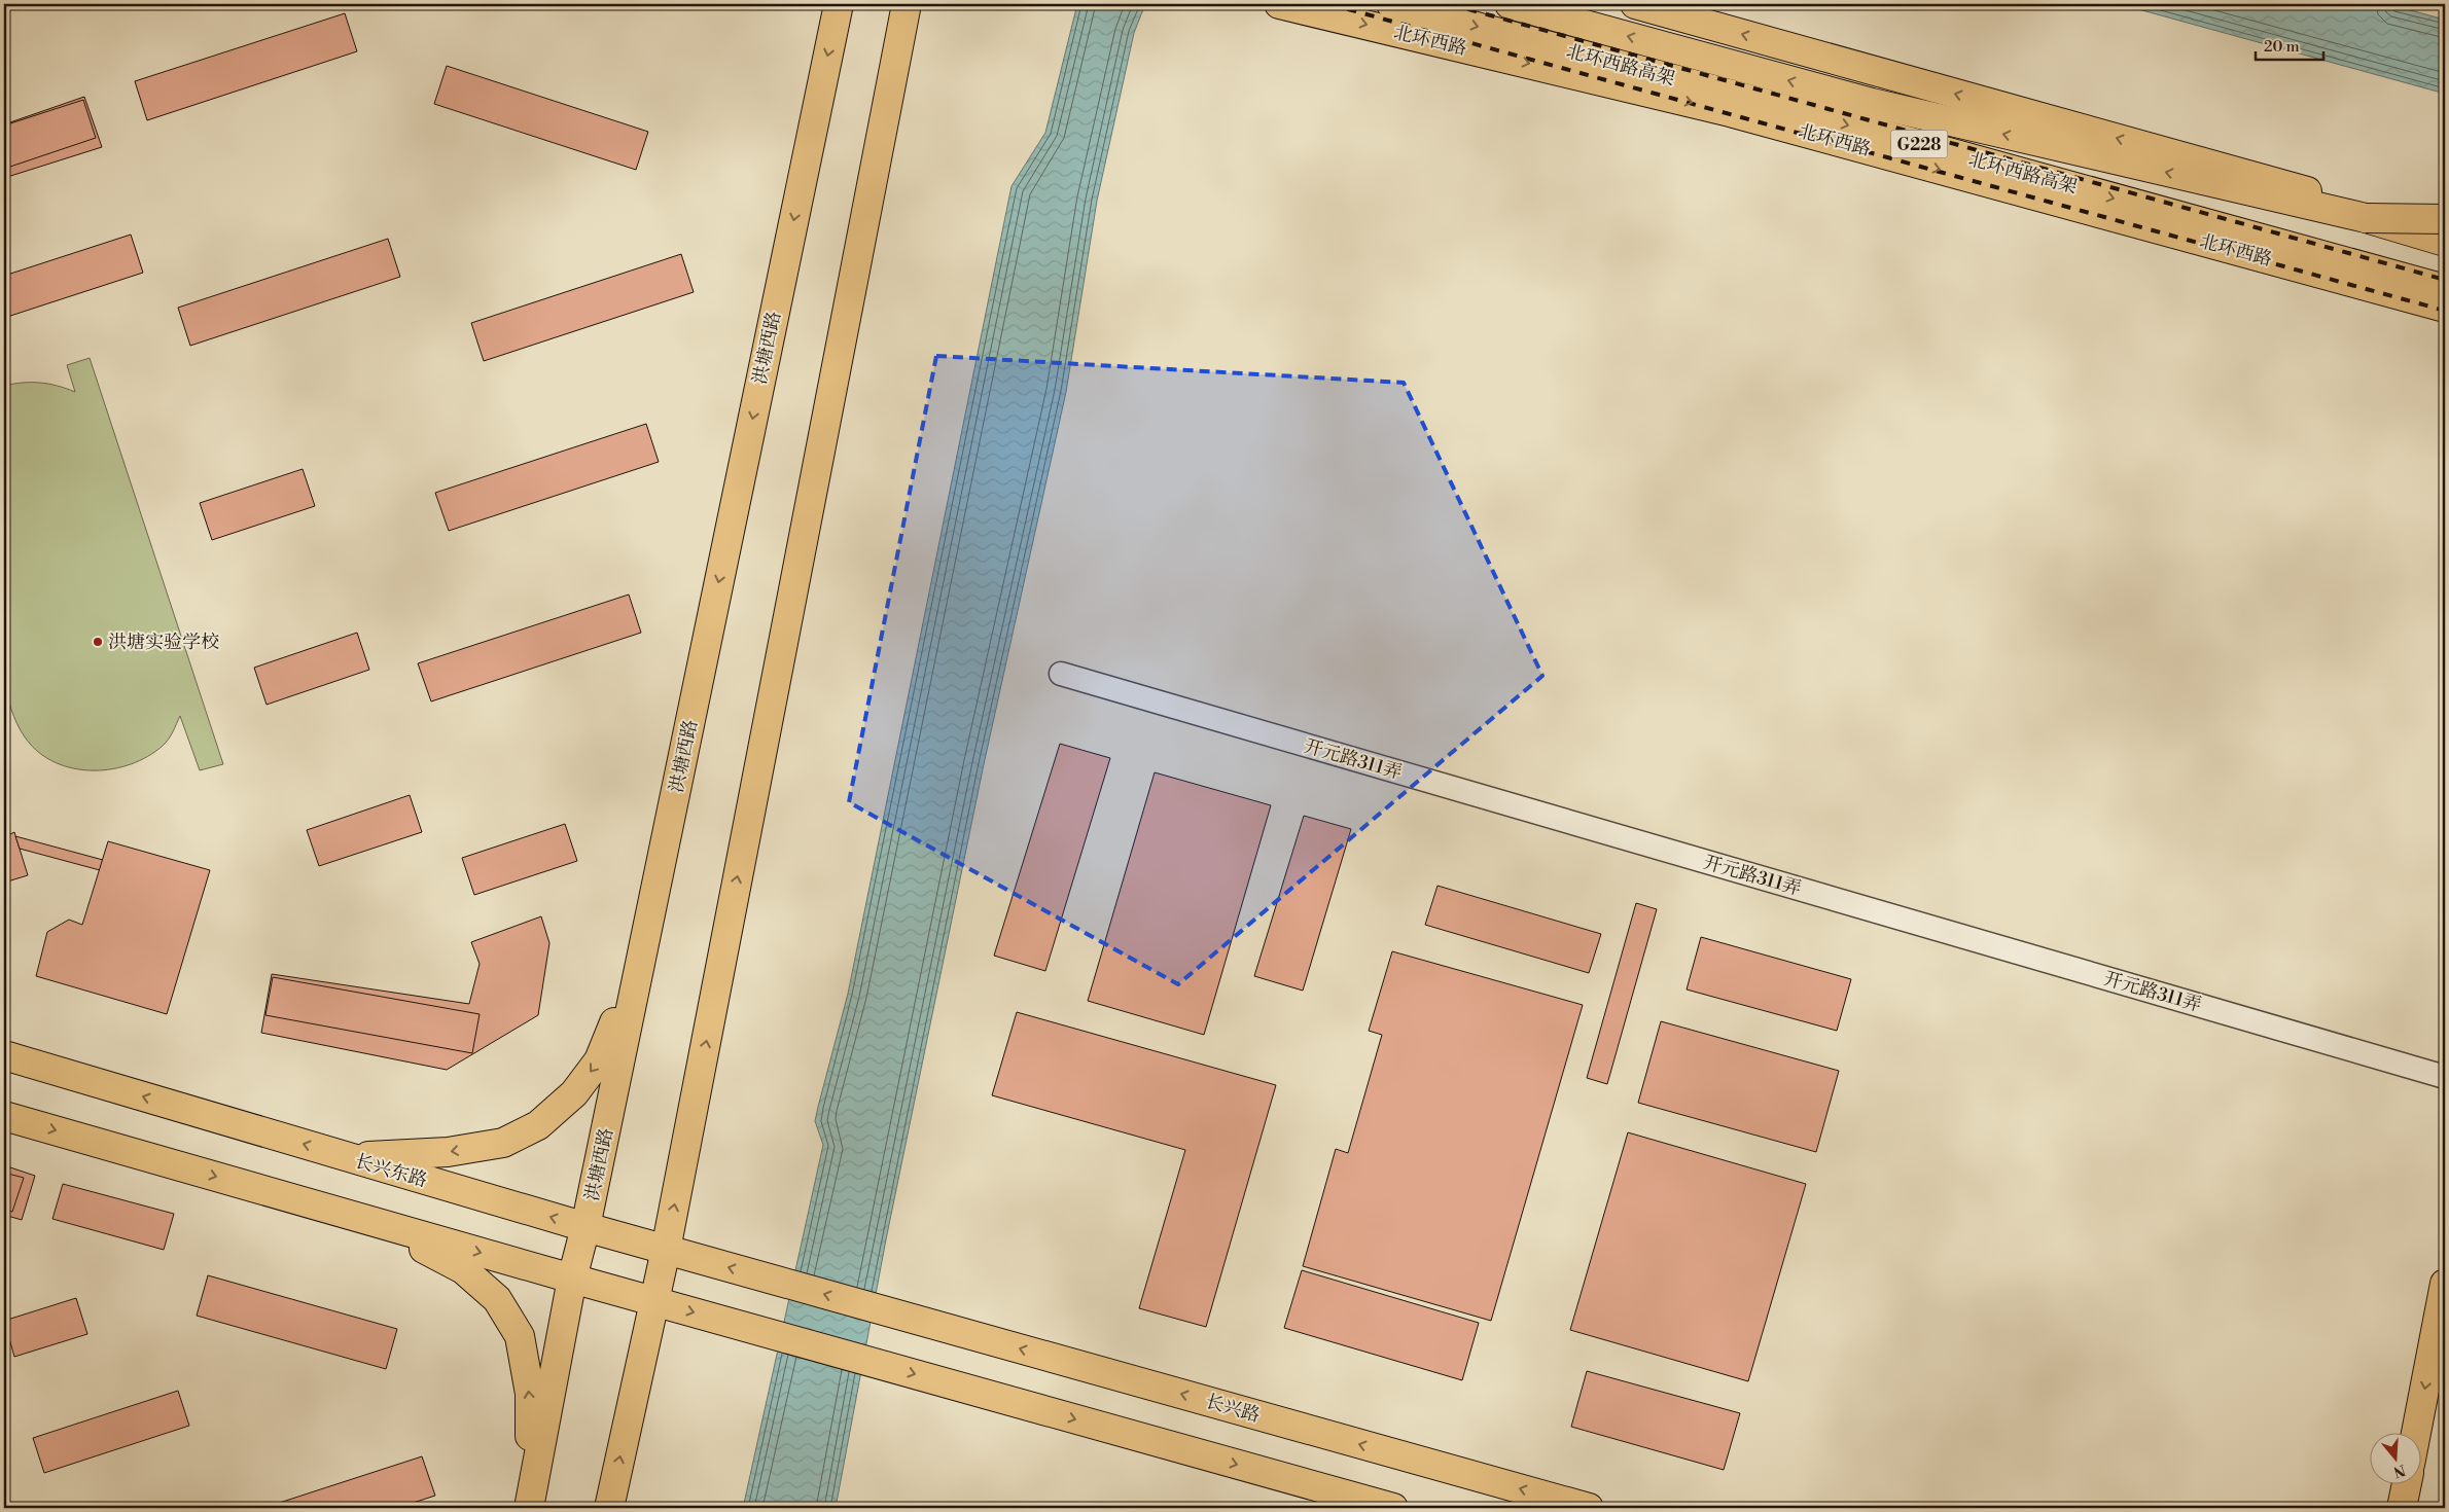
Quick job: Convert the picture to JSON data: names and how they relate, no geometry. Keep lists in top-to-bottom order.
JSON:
{
  "streets": {
    "main road": [
      "北环西路",
      "北环西路高架",
      "G228",
      "洪塘西路",
      "长兴东路",
      "长兴路"
    ],
    "street": ["开元路311弄"]
  },
  "crossings": [
    ["洪塘西路", "长兴东路"],
    ["长兴东路", "长兴路"]
  ],
  "places": ["洪塘实验学校"],
  "scale_bar": "20 m",
  "north": "bottom"
}
